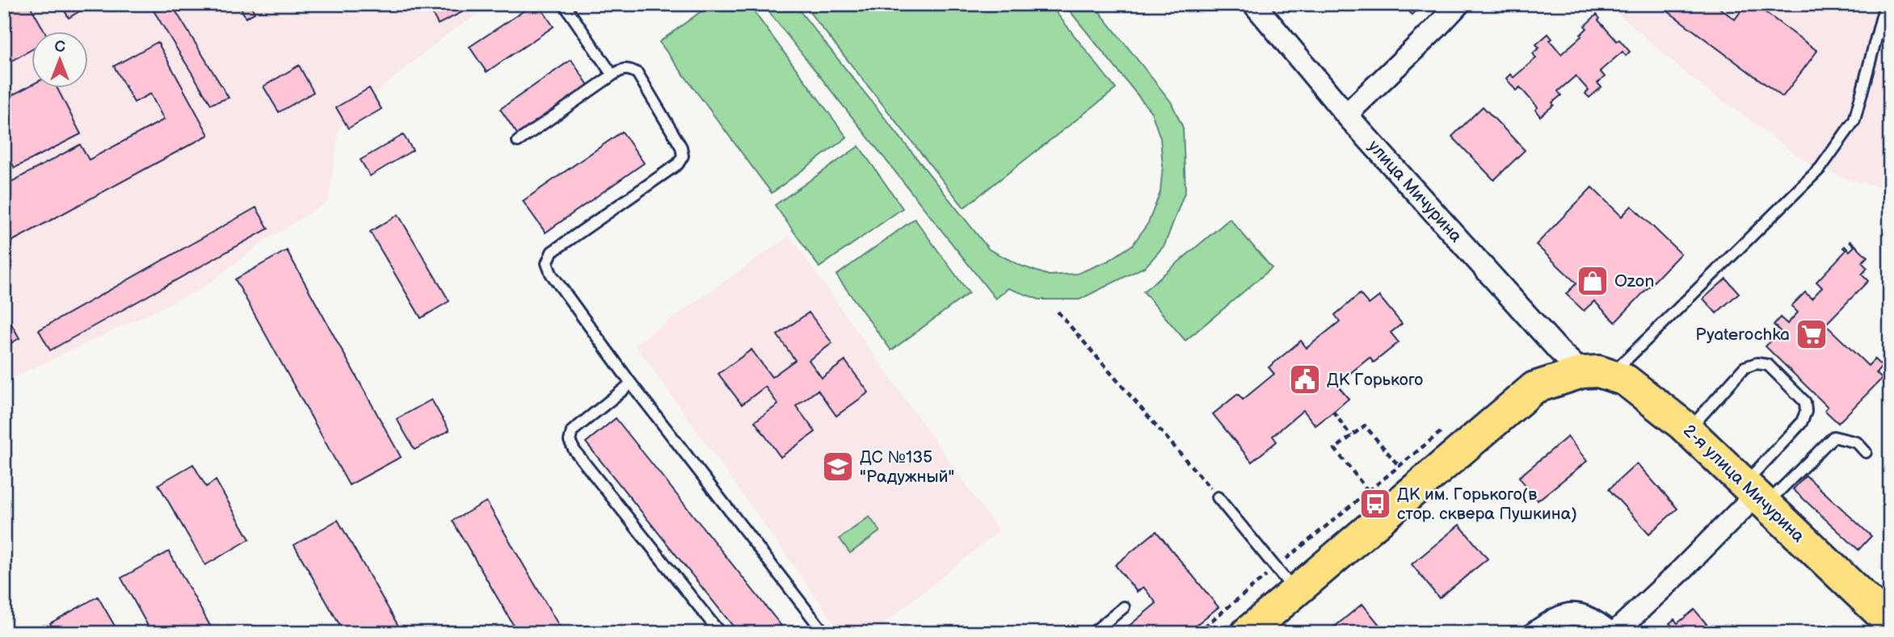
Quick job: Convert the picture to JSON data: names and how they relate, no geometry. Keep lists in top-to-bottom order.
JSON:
{
  "streets": {
    "main road": ["2-я улица Мичурина"],
    "street": ["улица Мичурина"]
  },
  "crossings": [
    ["улица Мичурина", "2-я улица Мичурина"]
  ],
  "places": {
    "shop": ["Ozon"],
    "supermarket": ["Pyaterochka"],
    "public building": ["ДК Горького"],
    "school or university": ["ДС №135 \"Радужный\""],
    "bus stop": ["ДК им. Горького(в стор. сквера Пушкина)"]
  },
  "north": "top"
}
